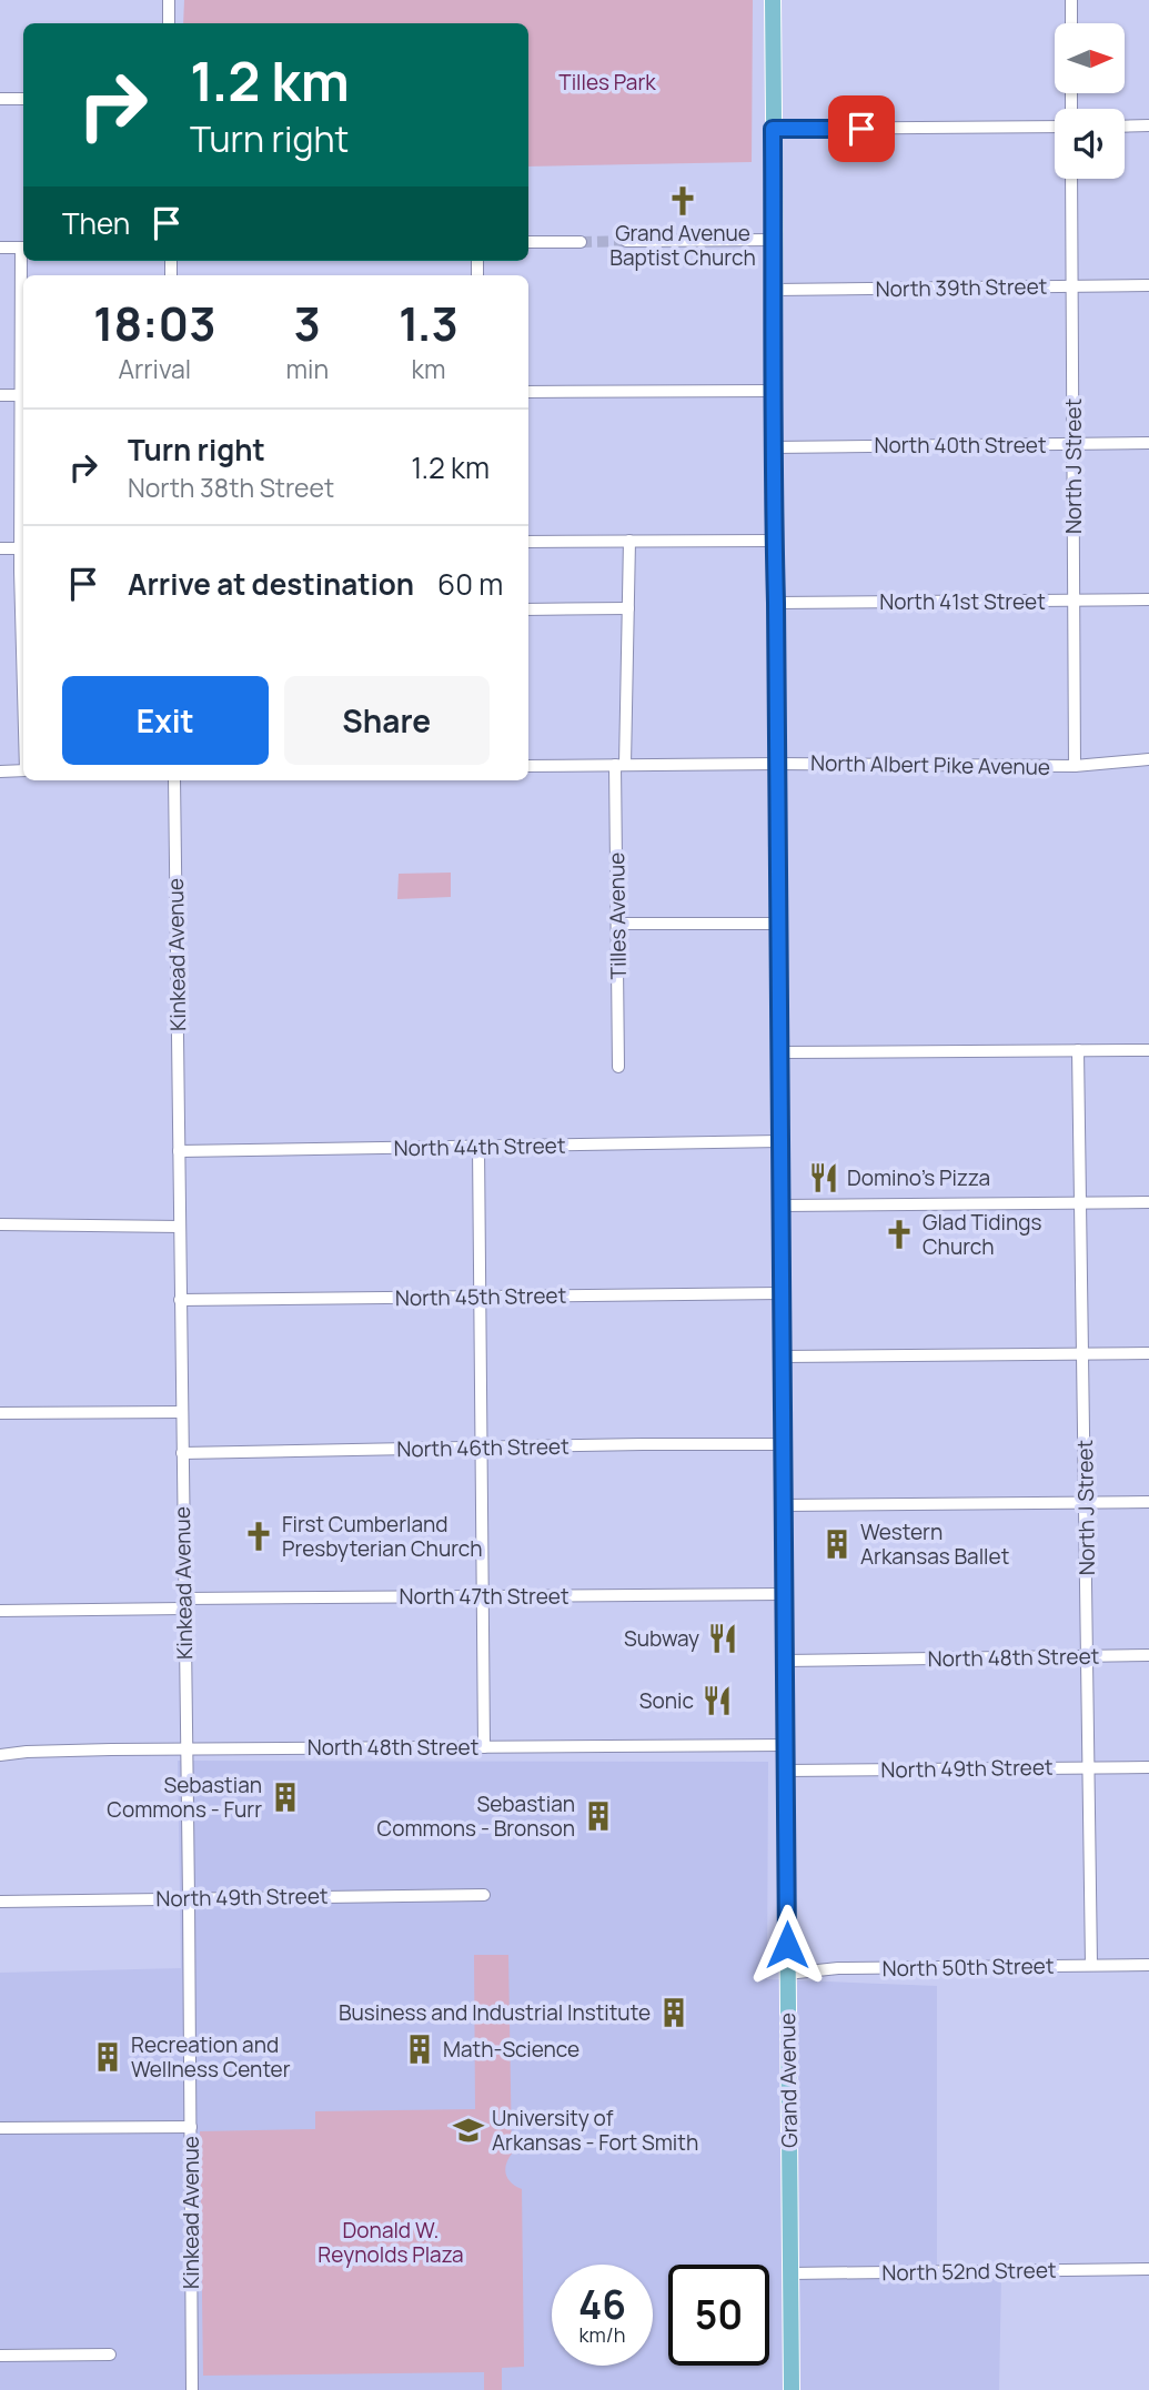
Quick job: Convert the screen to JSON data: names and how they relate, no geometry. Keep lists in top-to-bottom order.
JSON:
{
  "streets": {
    "main road": ["Grand Avenue"],
    "street": [
      "North 39th Street",
      "North 40th Street",
      "North J Street",
      "North 41st Street",
      "North Albert Pike Avenue",
      "Tilles Avenue",
      "Kinkead Avenue",
      "North 44th Street",
      "North 45th Street",
      "North 46th Street",
      "North 47th Street",
      "North 48th Street",
      "North 49th Street",
      "North 50th Street",
      "North 52nd Street"
    ]
  },
  "crossings": [
    ["North 39th Street", "North J Street"],
    ["North 39th Street", "Grand Avenue"],
    ["North 40th Street", "North J Street"],
    ["North 40th Street", "Grand Avenue"],
    ["North J Street", "North 41st Street"],
    ["North J Street", "North Albert Pike Avenue"],
    ["North J Street", "North 48th Street"],
    ["North J Street", "North 49th Street"],
    ["North J Street", "North 50th Street"],
    ["North 41st Street", "Grand Avenue"],
    ["North Albert Pike Avenue", "Tilles Avenue"],
    ["North Albert Pike Avenue", "Grand Avenue"],
    ["Kinkead Avenue", "North 44th Street"],
    ["Kinkead Avenue", "North 45th Street"],
    ["Kinkead Avenue", "North 46th Street"],
    ["Kinkead Avenue", "North 47th Street"],
    ["Kinkead Avenue", "North 48th Street"],
    ["Kinkead Avenue", "North 49th Street"],
    ["North 44th Street", "Grand Avenue"],
    ["North 45th Street", "Grand Avenue"],
    ["North 46th Street", "Grand Avenue"],
    ["North 47th Street", "Grand Avenue"],
    ["North 48th Street", "Grand Avenue"],
    ["North 49th Street", "Grand Avenue"],
    ["North 50th Street", "Grand Avenue"],
    ["Grand Avenue", "North 52nd Street"]
  ],
  "parks": ["Tilles Park", "Donald W. Reynolds Plaza"],
  "places": {
    "church": ["Grand Avenue Baptist Church", "Glad Tidings Church", "First Cumberland Presbyterian Church"],
    "restaurant": ["Domino's Pizza", "Subway", "Sonic"],
    "building": [
      "Western Arkansas Ballet",
      "Sebastian Commons - Furr",
      "Sebastian Commons - Bronson",
      "Business and Industrial Institute",
      "Math-Science",
      "Recreation and Wellness Center"
    ],
    "school or university": ["University of Arkansas - Fort Smith"]
  },
  "north": "right",
  "page": {
    "turn": ["1.2 km", "Turn right"],
    "then": "Then",
    "eta": [
      "18:03",
      "Arrival",
      "3",
      "min",
      "1.3",
      "km"
    ],
    "list": [
      {
        "name": "Turn right",
        "note": "North 38th Street",
        "value": "1.2 km"
      },
      {
        "name": "Arrive at destination",
        "value": "60 m"
      }
    ],
    "buttons": ["Exit", "Share"],
    "speed": "46 km/h",
    "limit": "50"
  }
}
